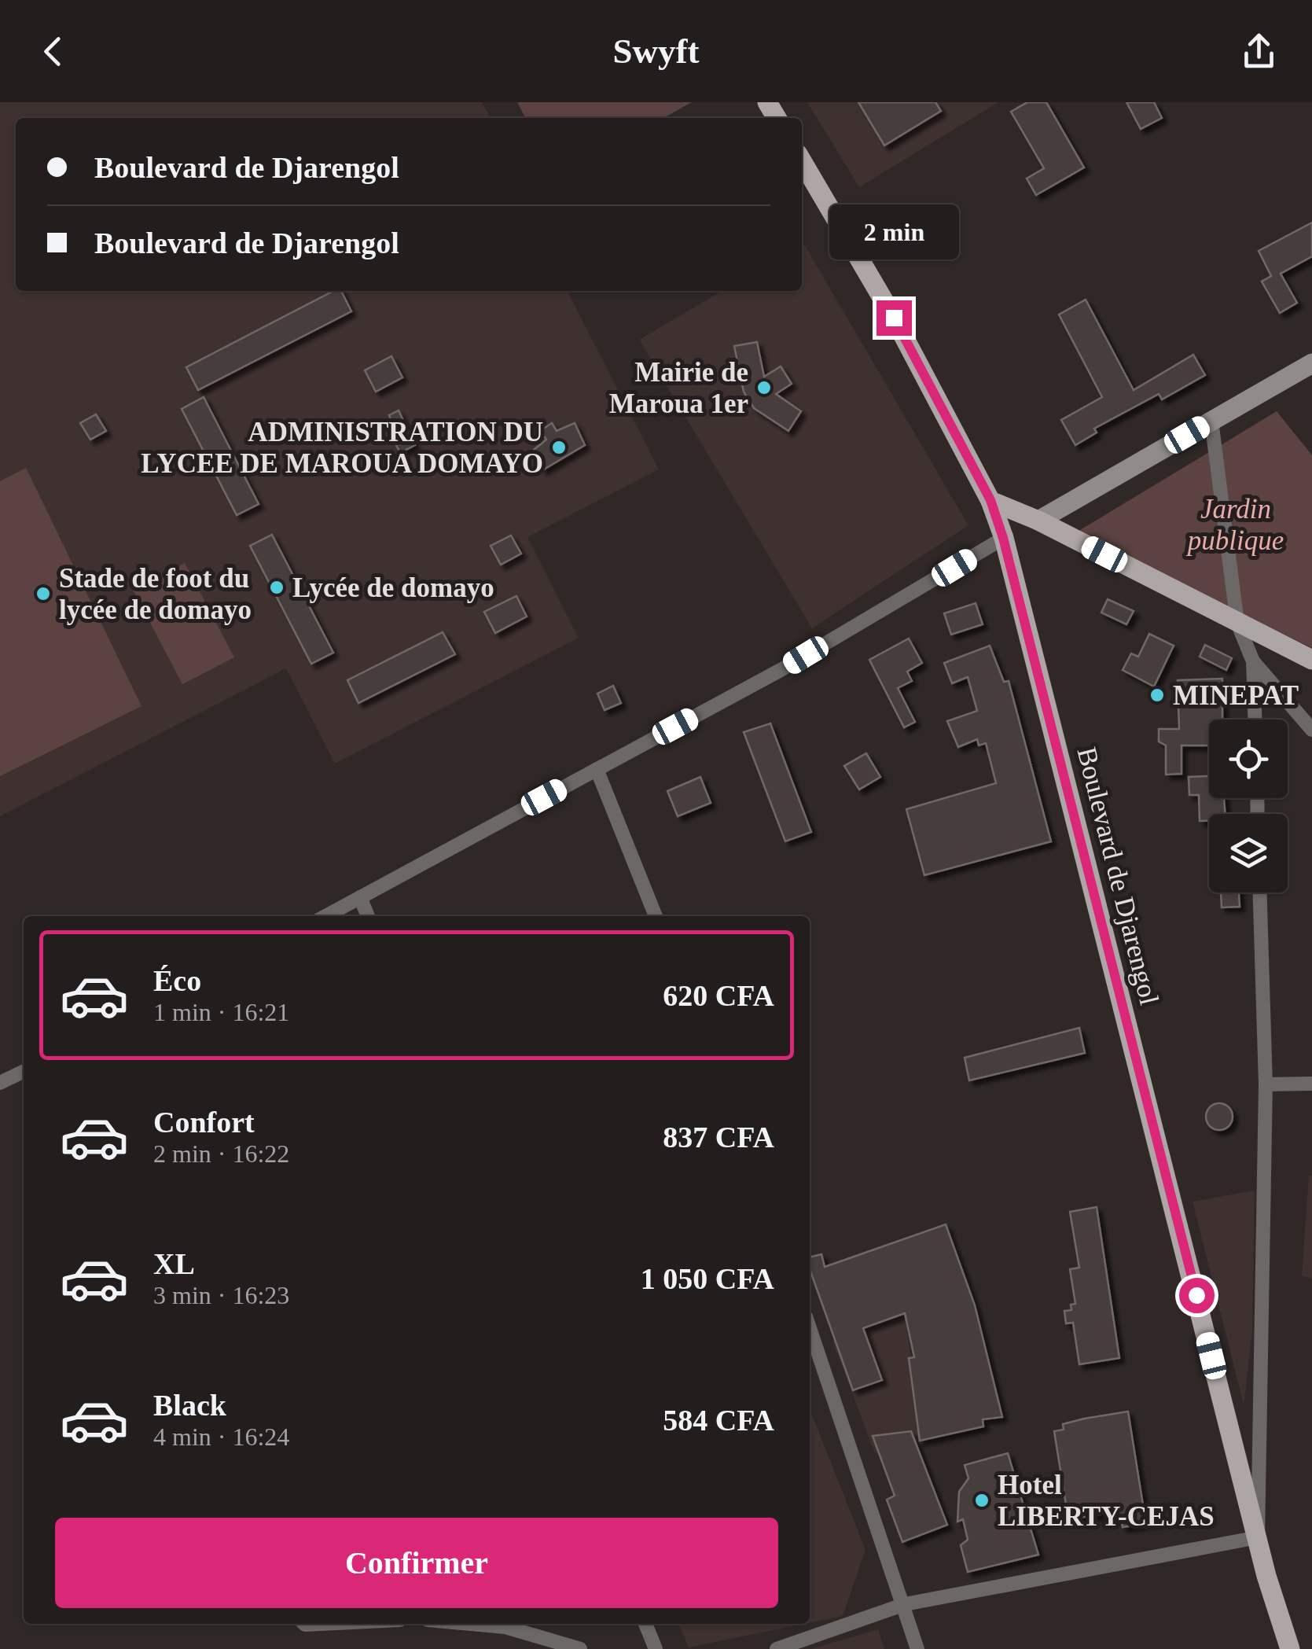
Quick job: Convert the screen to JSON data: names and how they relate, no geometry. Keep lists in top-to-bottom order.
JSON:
{
  "streets": {
    "main road": ["Boulevard de Djarengol"]
  },
  "parks": ["Jardin publique"],
  "places": [
    "Mairie de Maroua 1er",
    "ADMINISTRATION DU LYCEE DE MAROUA DOMAYO",
    "Lycée de domayo",
    "Stade de foot du lycée de domayo",
    "MINEPAT",
    "Hotel LIBERTY-CEJAS"
  ],
  "page": {
    "header": "Swyft",
    "banner": ["Boulevard de Djarengol", "Boulevard de Djarengol"],
    "bubble": "2 min",
    "list": [
      {
        "name": "Éco",
        "note": "1 min · 16:21",
        "value": "620 CFA"
      },
      {
        "name": "Confort",
        "note": "2 min · 16:22",
        "value": "837 CFA"
      },
      {
        "name": "XL",
        "note": "3 min · 16:23",
        "value": "1 050 CFA"
      },
      {
        "name": "Black",
        "note": "4 min · 16:24",
        "value": "584 CFA"
      }
    ],
    "buttons": "Confirmer"
  }
}
